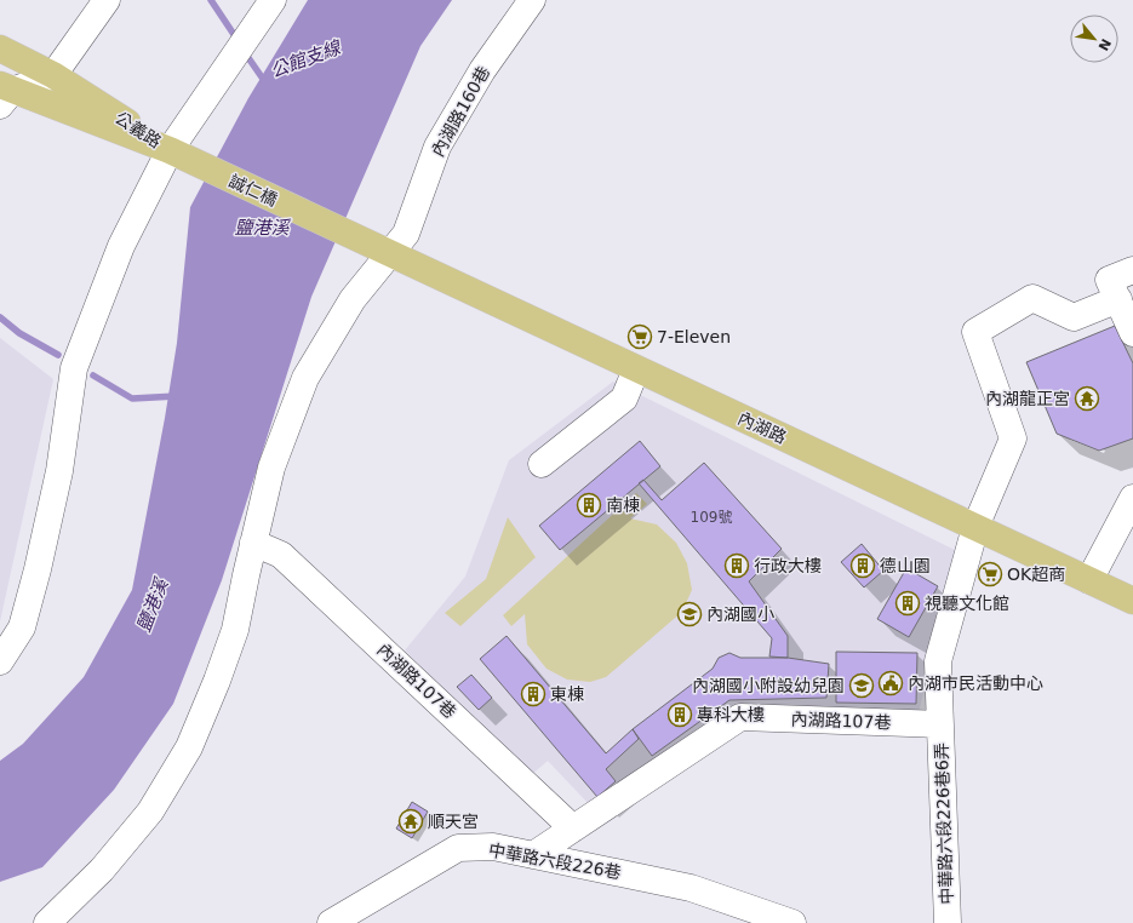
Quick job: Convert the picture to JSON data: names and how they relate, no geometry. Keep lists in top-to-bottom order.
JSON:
{
  "streets": {
    "main road": ["公義路", "誠仁橋", "內湖路"],
    "street": [
      "內湖路160巷",
      "內湖路107巷",
      "中華路六段226巷6弄",
      "中華路六段226巷"
    ]
  },
  "crossings": [
    ["內湖路160巷", "誠仁橋"],
    ["內湖路160巷", "內湖路"],
    ["內湖路160巷", "內湖路107巷"],
    ["公義路", "誠仁橋"],
    ["誠仁橋", "內湖路"],
    ["內湖路107巷", "中華路六段226巷6弄"],
    ["內湖路107巷", "中華路六段226巷"]
  ],
  "water": ["公館支線", "鹽港溪"],
  "places": {
    "supermarket": ["7-Eleven", "OK超商"],
    "temple": ["內湖龍正宮", "順天宮"],
    "building": [
      "南棟",
      "行政大樓",
      "德山園",
      "視聽文化館",
      "東棟",
      "專科大樓"
    ],
    "school or university": ["內湖國小", "內湖國小附設幼兒園"],
    "public building": ["內湖市民活動中心"]
  },
  "house_numbers": ["109號"],
  "north": "bottom right"
}
